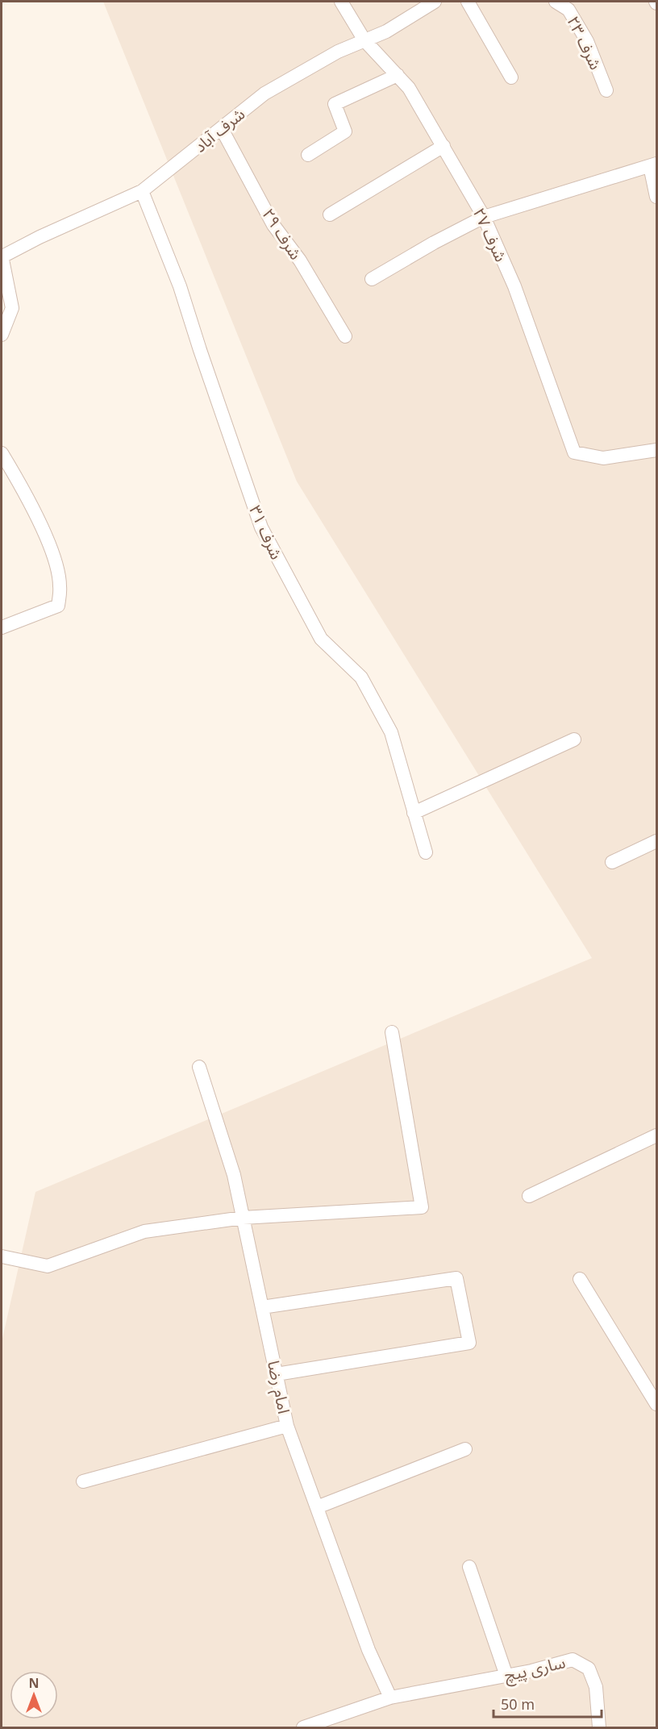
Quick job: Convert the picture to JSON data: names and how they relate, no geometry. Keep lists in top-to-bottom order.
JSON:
{
  "streets": {
    "street": [
      "شرف ۲۳",
      "شرف آباد",
      "شرف ۲۹",
      "شرف ۲۷",
      "شرف ۳۱",
      "امام رضا",
      "ساری پیچ"
    ]
  },
  "crossings": [
    ["شرف آباد", "شرف ۲۹"],
    ["شرف آباد", "شرف ۲۷"],
    ["شرف آباد", "شرف ۳۱"],
    ["امام رضا", "ساری پیچ"]
  ],
  "scale_bar": "50 m",
  "north": "top"
}
